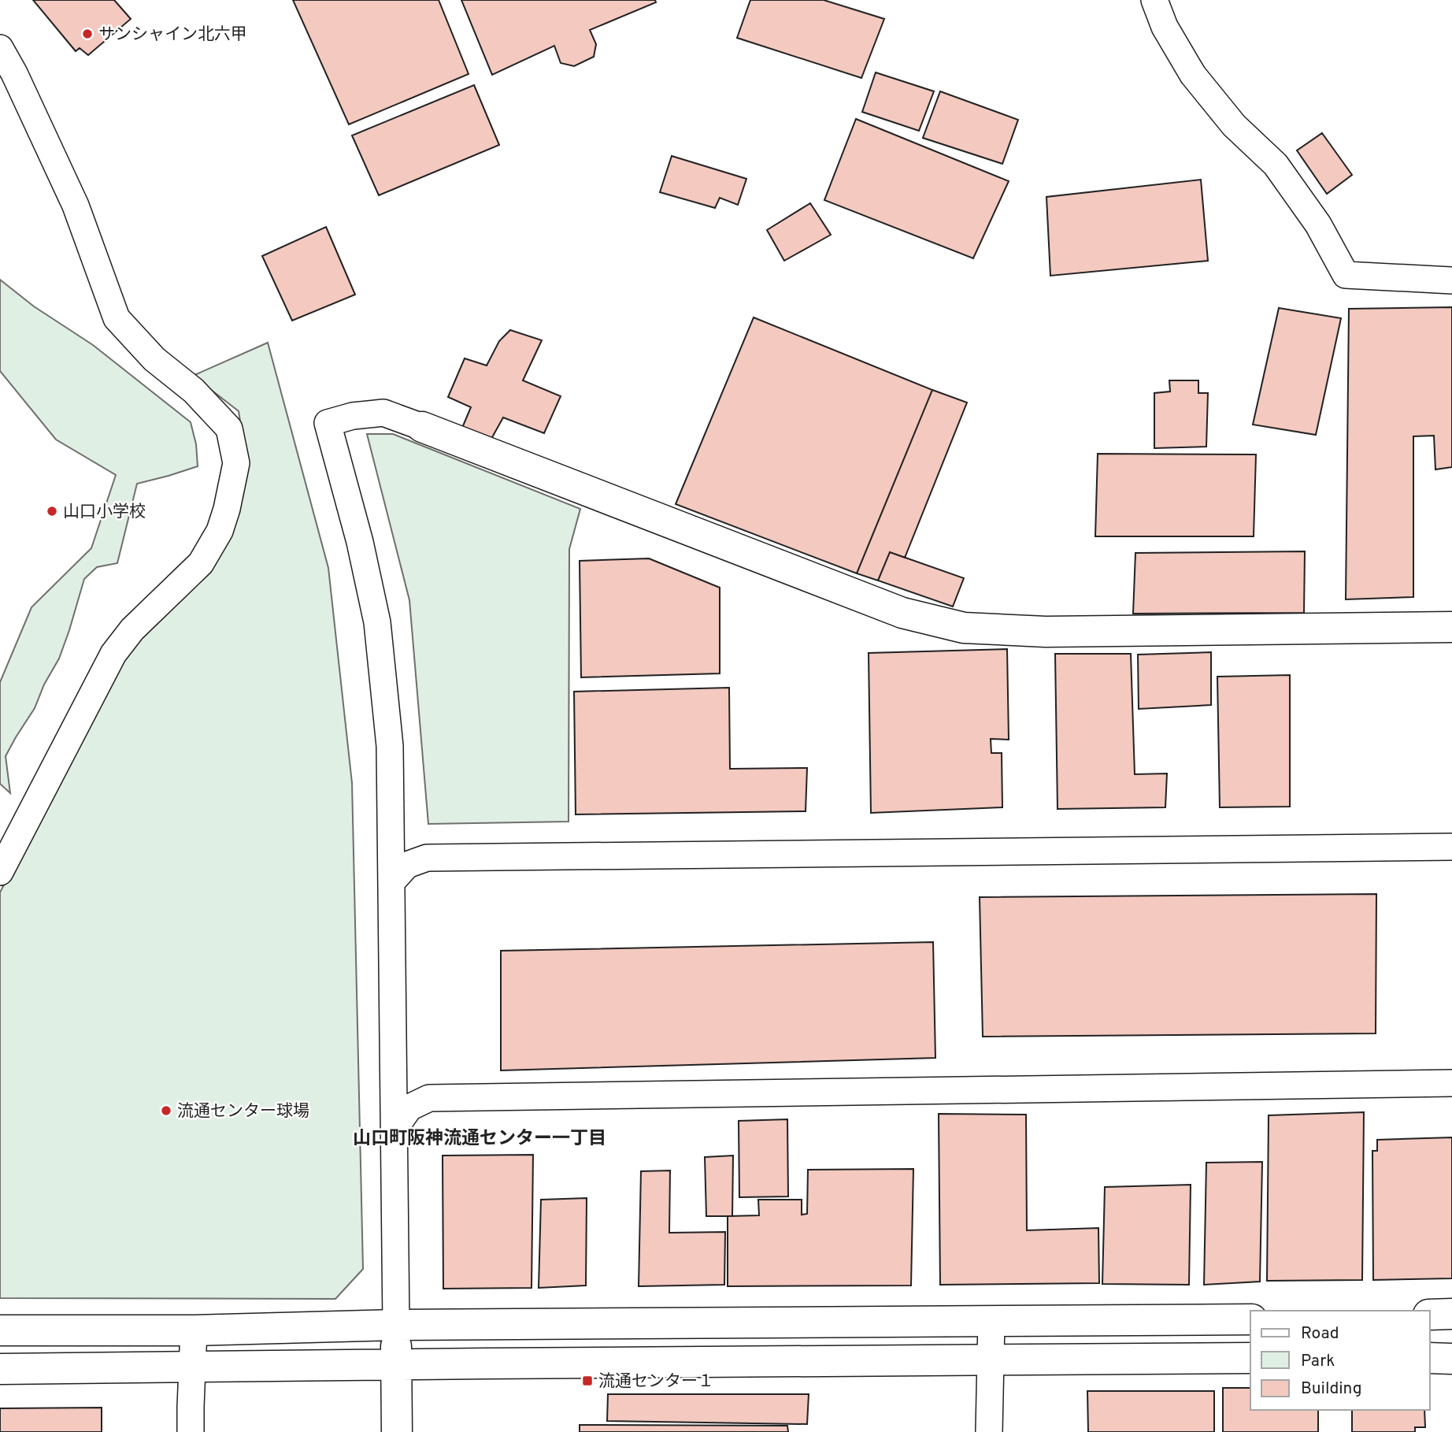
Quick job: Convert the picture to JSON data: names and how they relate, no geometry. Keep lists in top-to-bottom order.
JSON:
{
  "districts": ["山口町阪神流通センター一丁目"],
  "places": {
    "other": ["サンシャイン北六甲", "山口小学校", "流通センター球場"],
    "transit": ["流通センター１"]
  },
  "legend": ["Road", "Park", "Building"]
}
